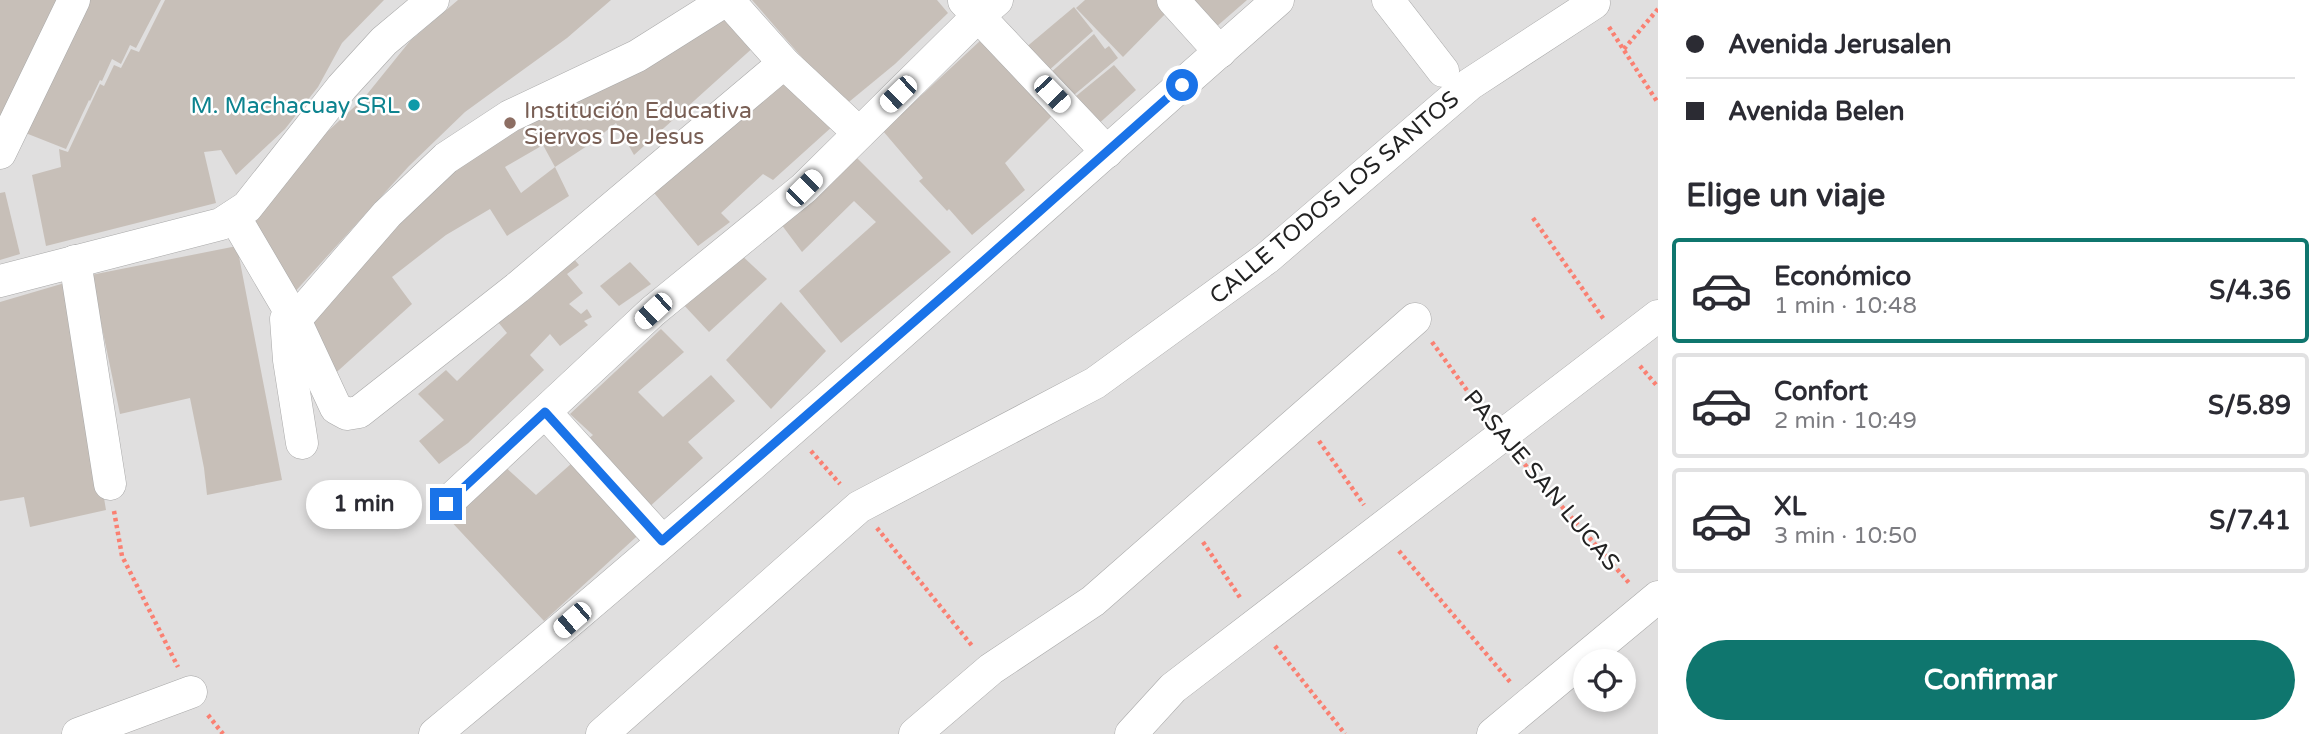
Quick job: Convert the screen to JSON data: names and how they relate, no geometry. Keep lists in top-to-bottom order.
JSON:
{
  "streets": {
    "street": ["CALLE TODOS LOS SANTOS"],
    "path": ["PASAJE SAN LUCAS"]
  },
  "places": ["M. Machacuay SRL", "Institución Educativa Siervos De Jesus"],
  "page": {
    "banner": ["Avenida Jerusalen", "Avenida Belen"],
    "heading": "Elige un viaje",
    "list": [
      {
        "name": "Económico",
        "note": "1 min · 10:48",
        "value": "S/4.36"
      },
      {
        "name": "Confort",
        "note": "2 min · 10:49",
        "value": "S/5.89"
      },
      {
        "name": "XL",
        "note": "3 min · 10:50",
        "value": "S/7.41"
      }
    ],
    "bubble": "1 min",
    "buttons": "Confirmar"
  }
}
